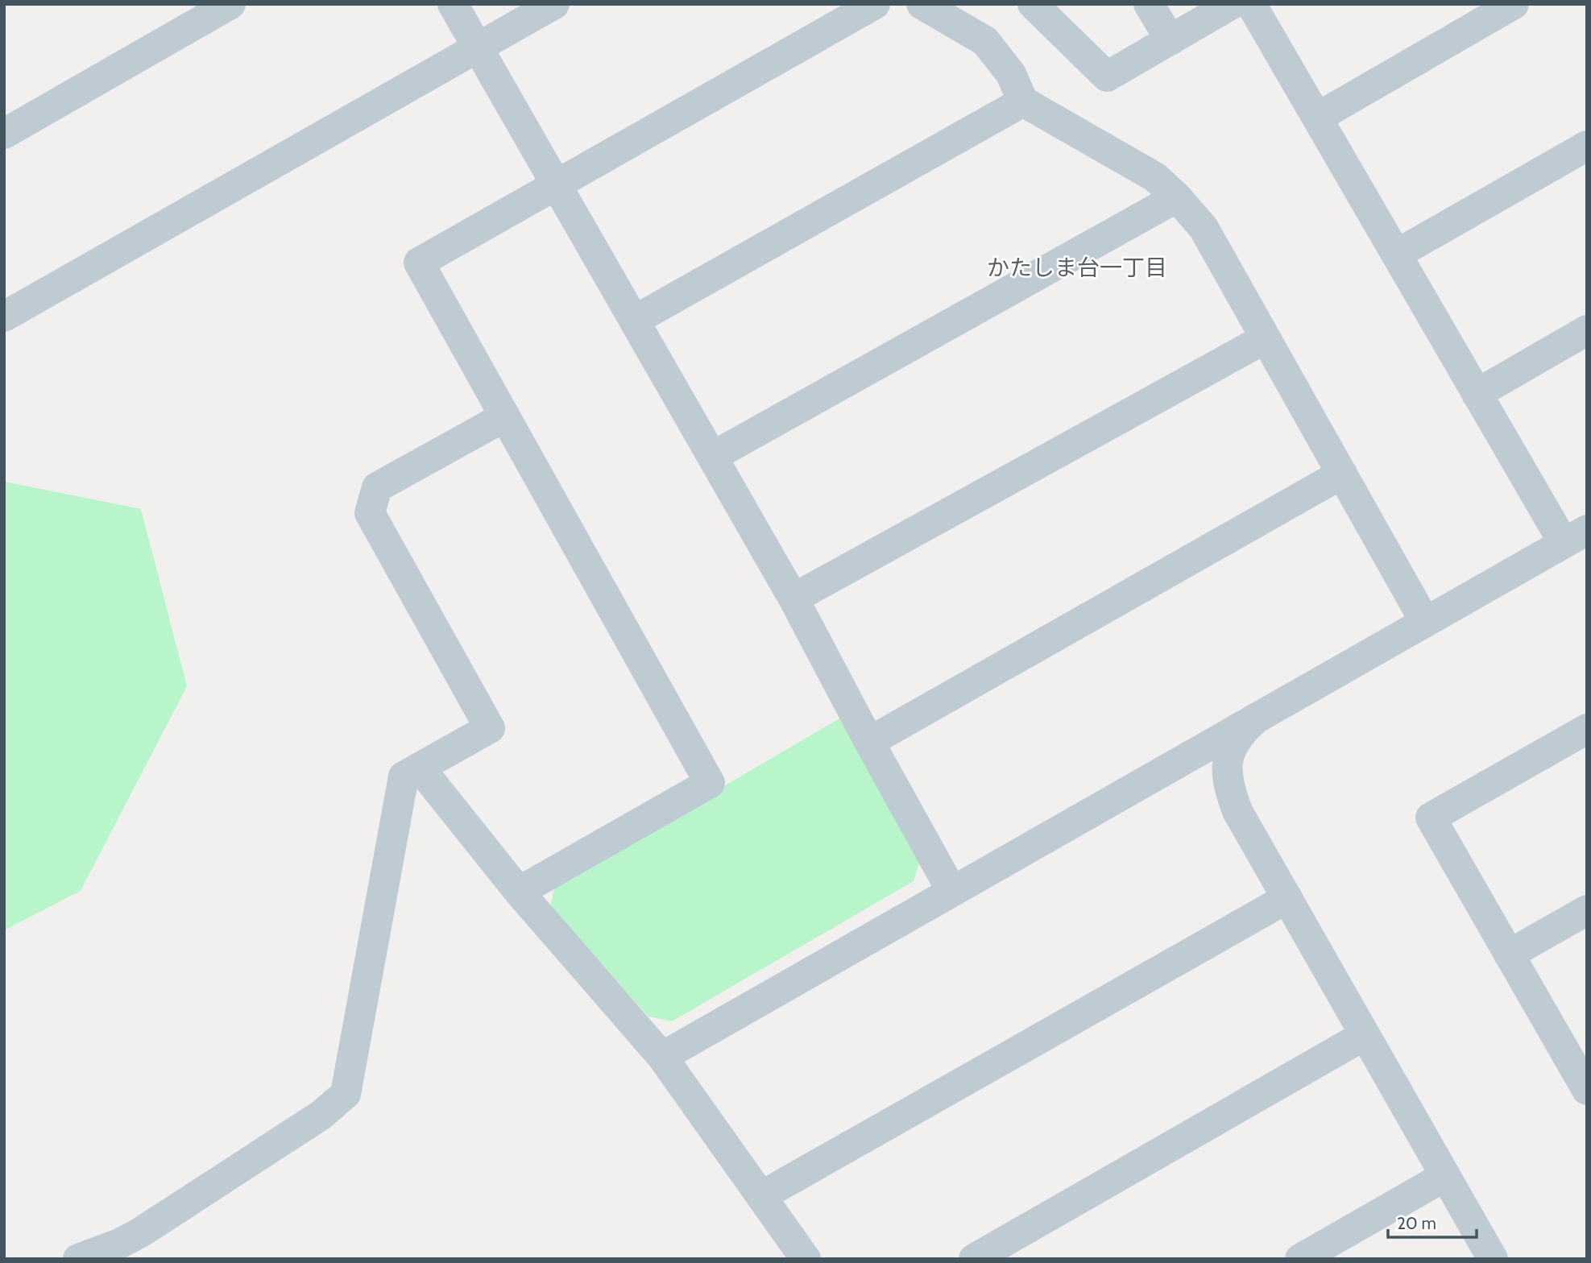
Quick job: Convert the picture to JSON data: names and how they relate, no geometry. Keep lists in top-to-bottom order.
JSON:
{
  "districts": ["かたしま台一丁目"],
  "scale_bar": "20 m"
}
